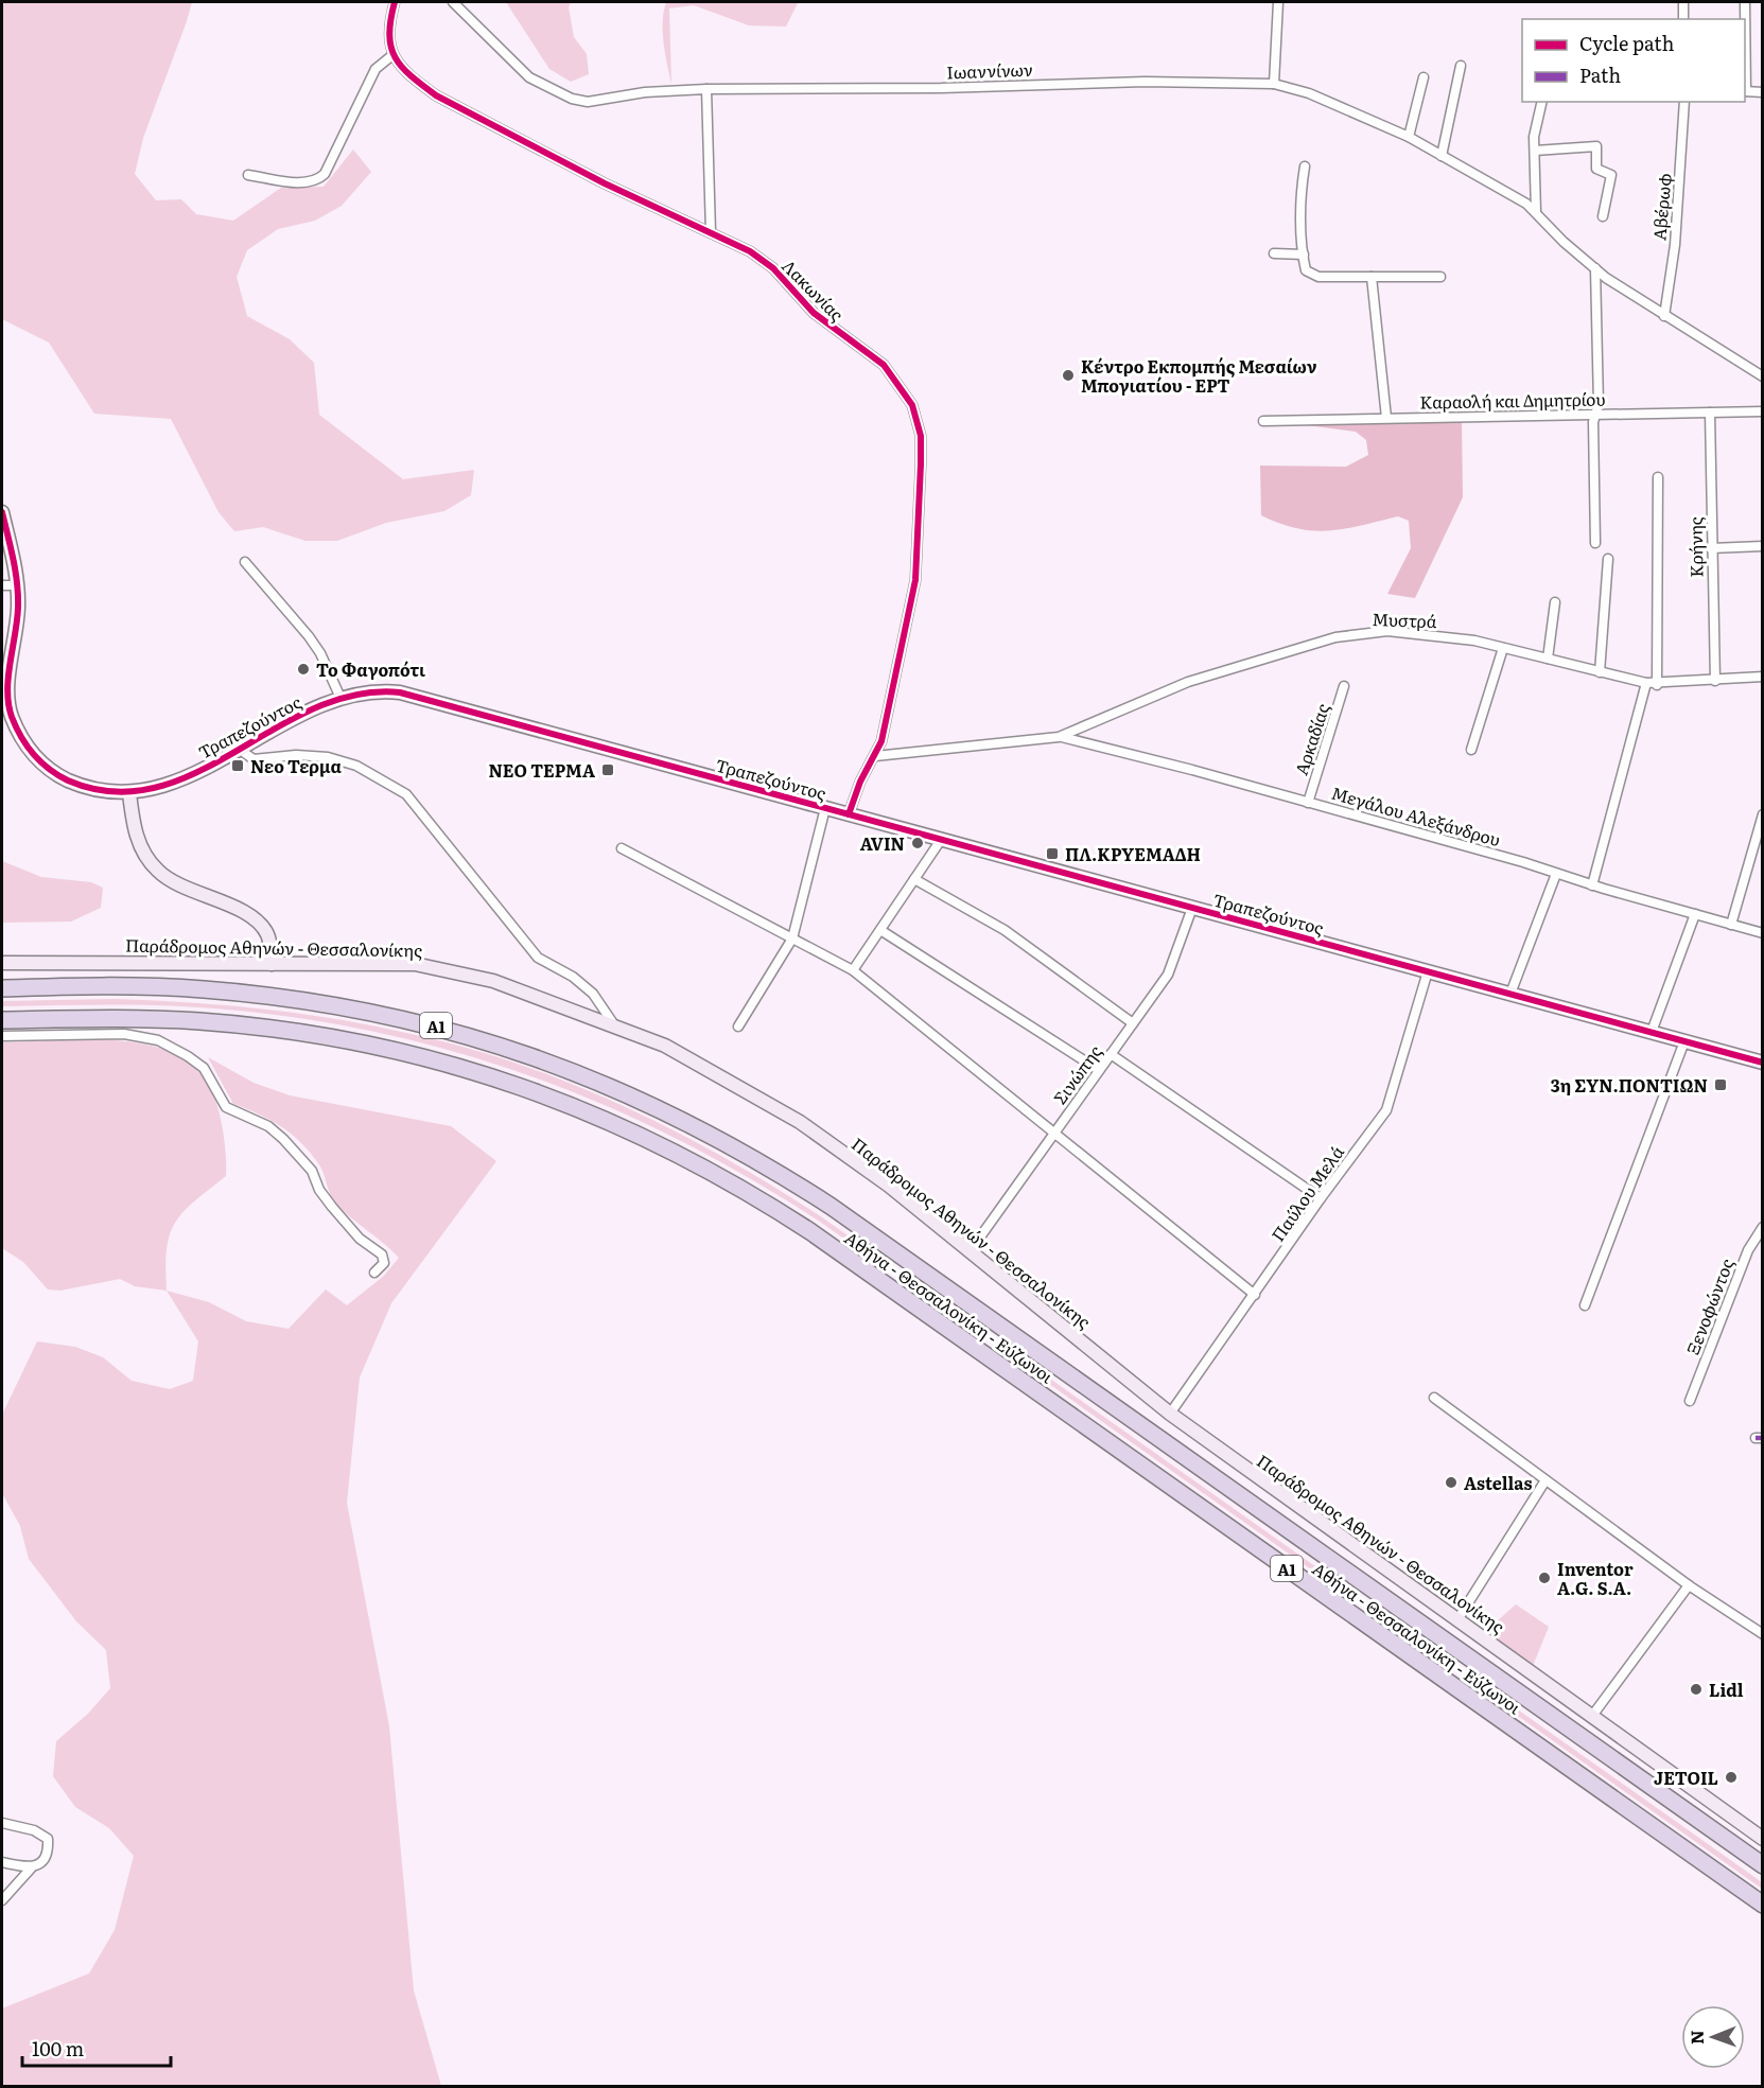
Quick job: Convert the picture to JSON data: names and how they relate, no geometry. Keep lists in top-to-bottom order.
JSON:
{
  "streets": {
    "highway": ["Α1", "Αθήνα - Θεσσαλονίκη - Εύζωνοι"],
    "main road": ["Τραπεζούντος", "Παράδρομος Αθηνών - Θεσσαλονίκης"],
    "street": [
      "Ιωαννίνων",
      "Αβέρωφ",
      "Λακωνίας",
      "Καραολή και Δημητρίου",
      "Κρήνης",
      "Μυστρά",
      "Αρκαδίας",
      "Μεγάλου Αλεξάνδρου",
      "Σινώπης",
      "Παύλου Μελά",
      "Ξενοφώντος"
    ]
  },
  "crossings": [
    ["Ιωαννίνων", "Αβέρωφ"],
    ["Λακωνίας", "Τραπεζούντος"],
    ["Καραολή και Δημητρίου", "Κρήνης"],
    ["Κρήνης", "Μυστρά"],
    ["Μυστρά", "Μεγάλου Αλεξάνδρου"],
    ["Τραπεζούντος", "Σινώπης"],
    ["Τραπεζούντος", "Παύλου Μελά"],
    ["Αρκαδίας", "Μεγάλου Αλεξάνδρου"],
    ["Παράδρομος Αθηνών - Θεσσαλονίκης", "Σινώπης"],
    ["Παράδρομος Αθηνών - Θεσσαλονίκης", "Παύλου Μελά"]
  ],
  "places": {
    "other": [
      "Κέντρο Εκπομπής Μεσαίων Μπογιατίου - ΕΡΤ",
      "Το Φαγοπότι",
      "AVIN",
      "Astellas",
      "Inventor A.G. S.A.",
      "Lidl",
      "JETOIL"
    ],
    "transit": [
      "Νεο Τερμα",
      "ΝΕΟ ΤΕΡΜΑ",
      "ΠΛ.ΚΡΥΕΜΑΔΗ",
      "3η ΣΥΝ.ΠΟΝΤΙΩΝ"
    ]
  },
  "legend": ["Cycle path", "Path"],
  "scale_bar": "100 m",
  "north": "left"
}
